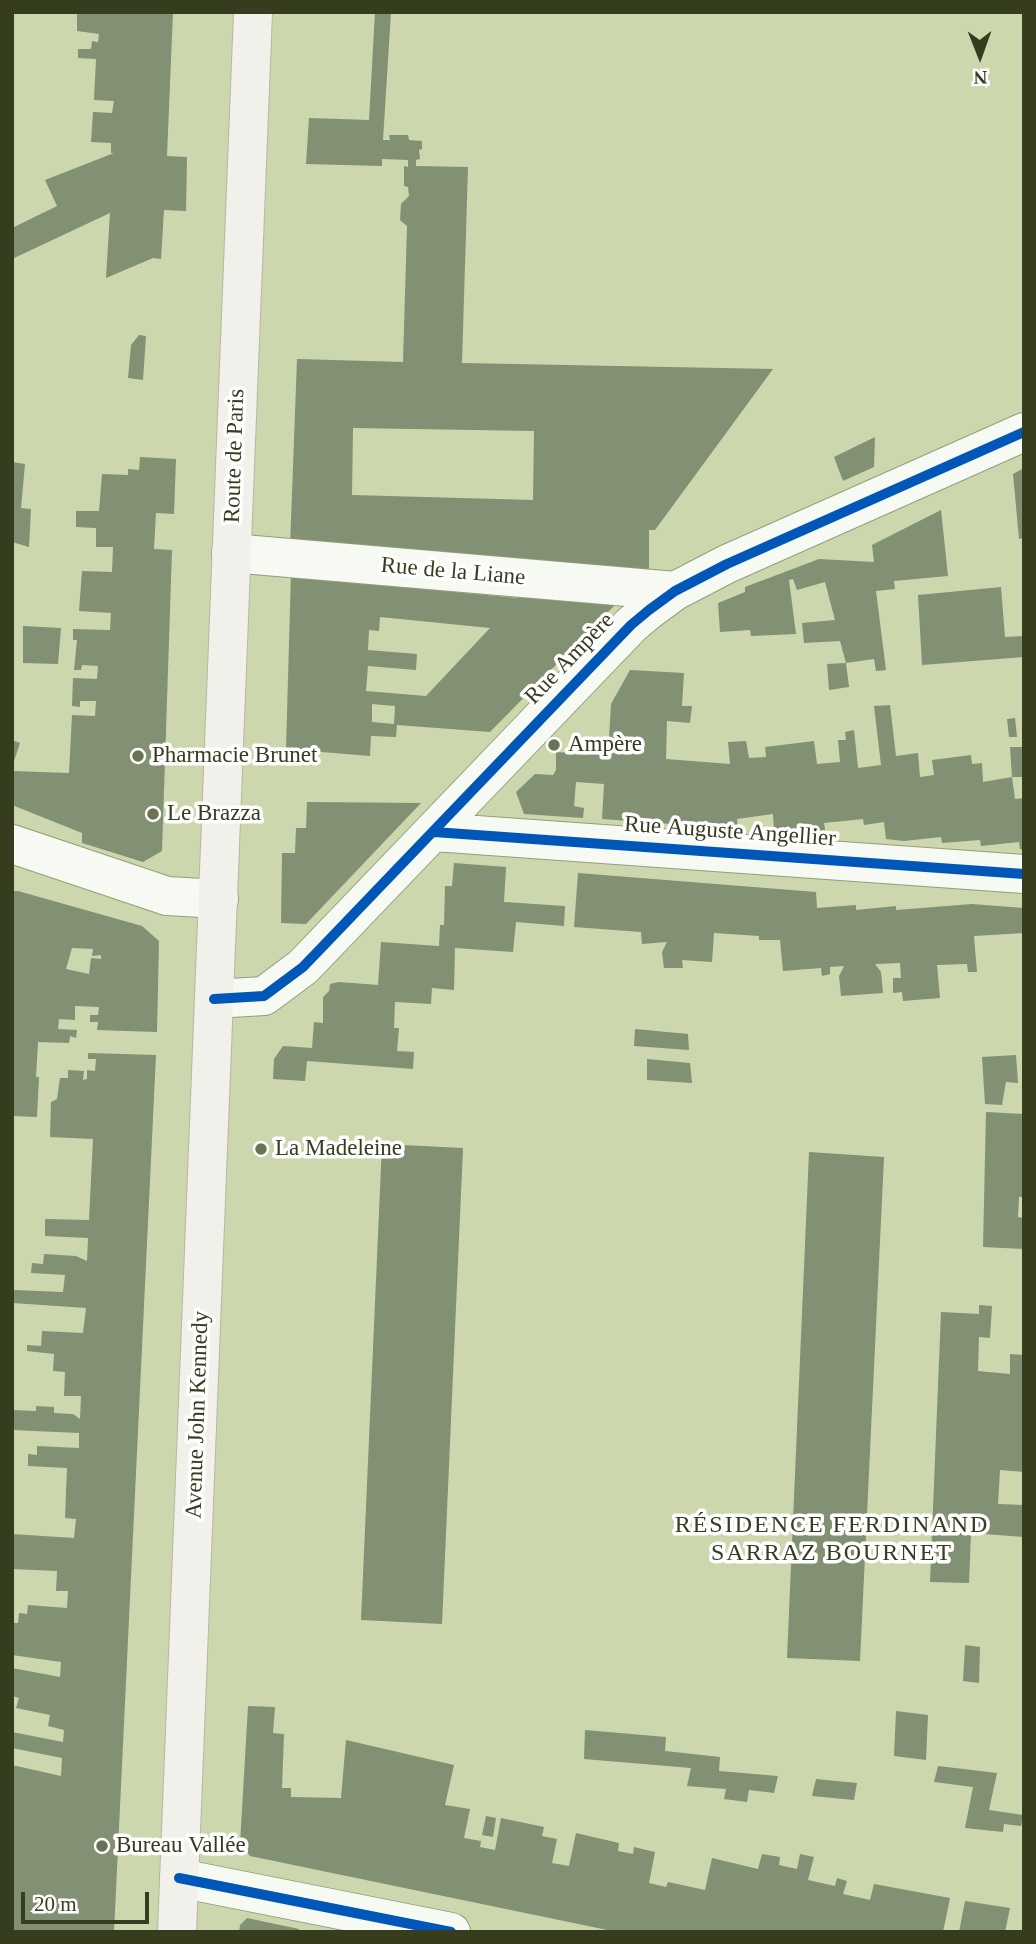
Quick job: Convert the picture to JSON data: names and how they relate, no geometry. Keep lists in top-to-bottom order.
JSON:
{
  "streets": {
    "main road": ["Route de Paris", "Avenue John Kennedy"],
    "street": ["Rue de la Liane", "Rue Ampère", "Rue Auguste Angellier"]
  },
  "crossings": [
    ["Route de Paris", "Rue de la Liane"],
    ["Route de Paris", "Avenue John Kennedy"],
    ["Rue de la Liane", "Rue Ampère"],
    ["Rue Ampère", "Rue Auguste Angellier"],
    ["Rue Ampère", "Avenue John Kennedy"]
  ],
  "districts": ["RÉSIDENCE FERDINAND SARRAZ BOURNET"],
  "places": [
    "Ampère",
    "Pharmacie Brunet",
    "Le Brazza",
    "La Madeleine",
    "Bureau Vallée"
  ],
  "scale_bar": "20 m",
  "north": "bottom"
}
